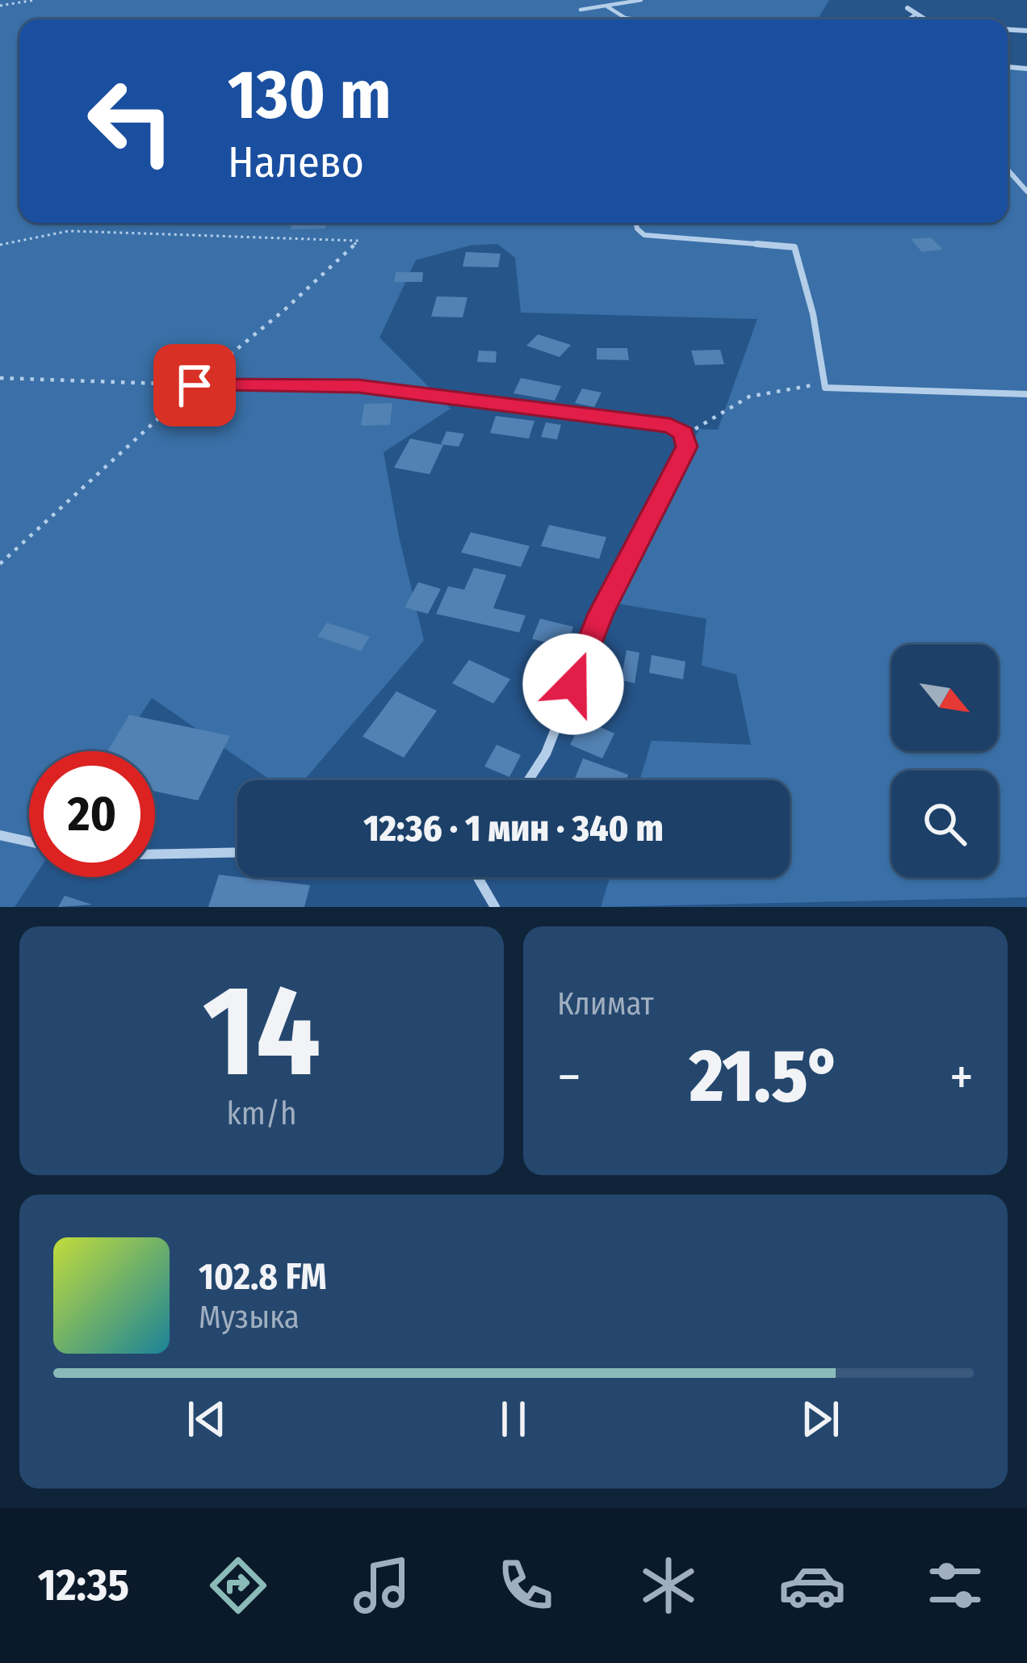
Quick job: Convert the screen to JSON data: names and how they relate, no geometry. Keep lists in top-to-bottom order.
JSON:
{
  "north": "bottom right",
  "page": {
    "turn": ["130 m", "Налево"],
    "limit": "20",
    "trip": "12:36 · 1 мин · 340 m",
    "tile": [
      ["14", "km/h"],
      "Климат"
    ],
    "heat": ["−", "21.5°", "+"],
    "song": ["102.8 FM", "Музыка"],
    "tabs": "12:35"
  }
}
